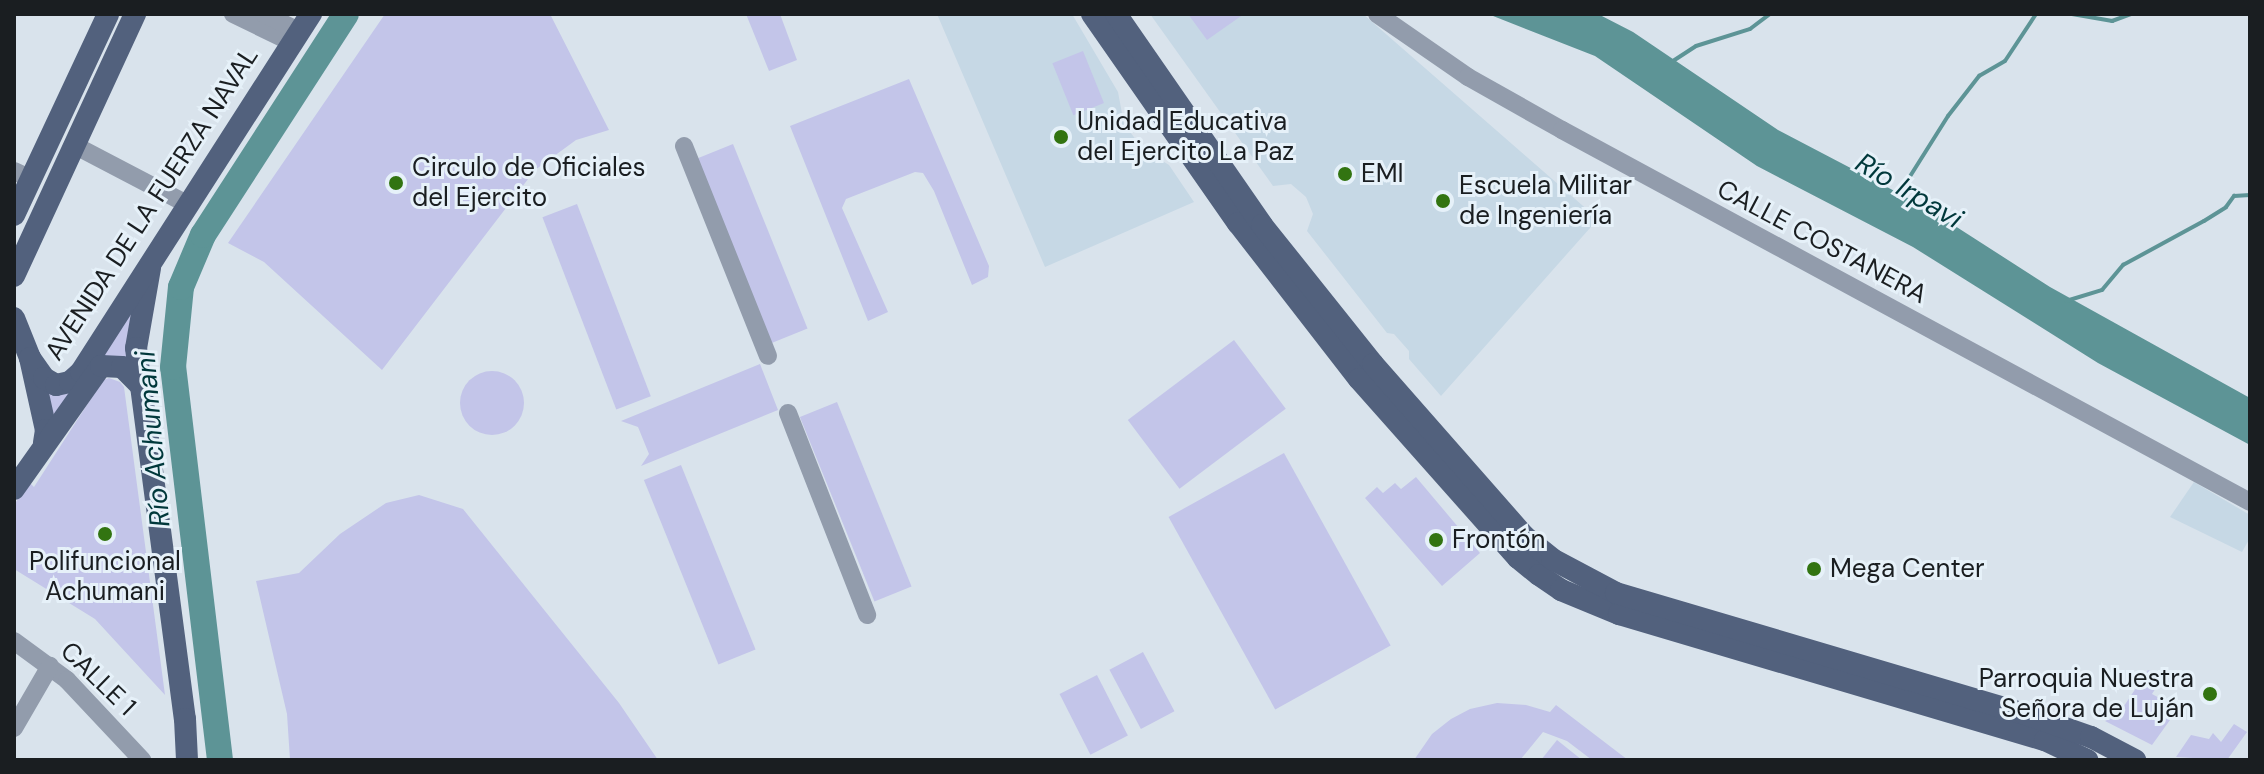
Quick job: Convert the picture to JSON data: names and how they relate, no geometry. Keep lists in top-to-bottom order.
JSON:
{
  "streets": {
    "main road": ["AVENIDA DE LA FUERZA NAVAL"],
    "street": ["CALLE COSTANERA", "CALLE 1"]
  },
  "water": ["Río Irpavi", "Río Achumani"],
  "places": [
    "Unidad Educativa del Ejercito La Paz",
    "EMI",
    "Circulo de Oficiales del Ejercito",
    "Escuela Militar de Ingeniería",
    "Polifuncional Achumani",
    "Frontón",
    "Mega Center",
    "Parroquia Nuestra Señora de Luján"
  ]
}
